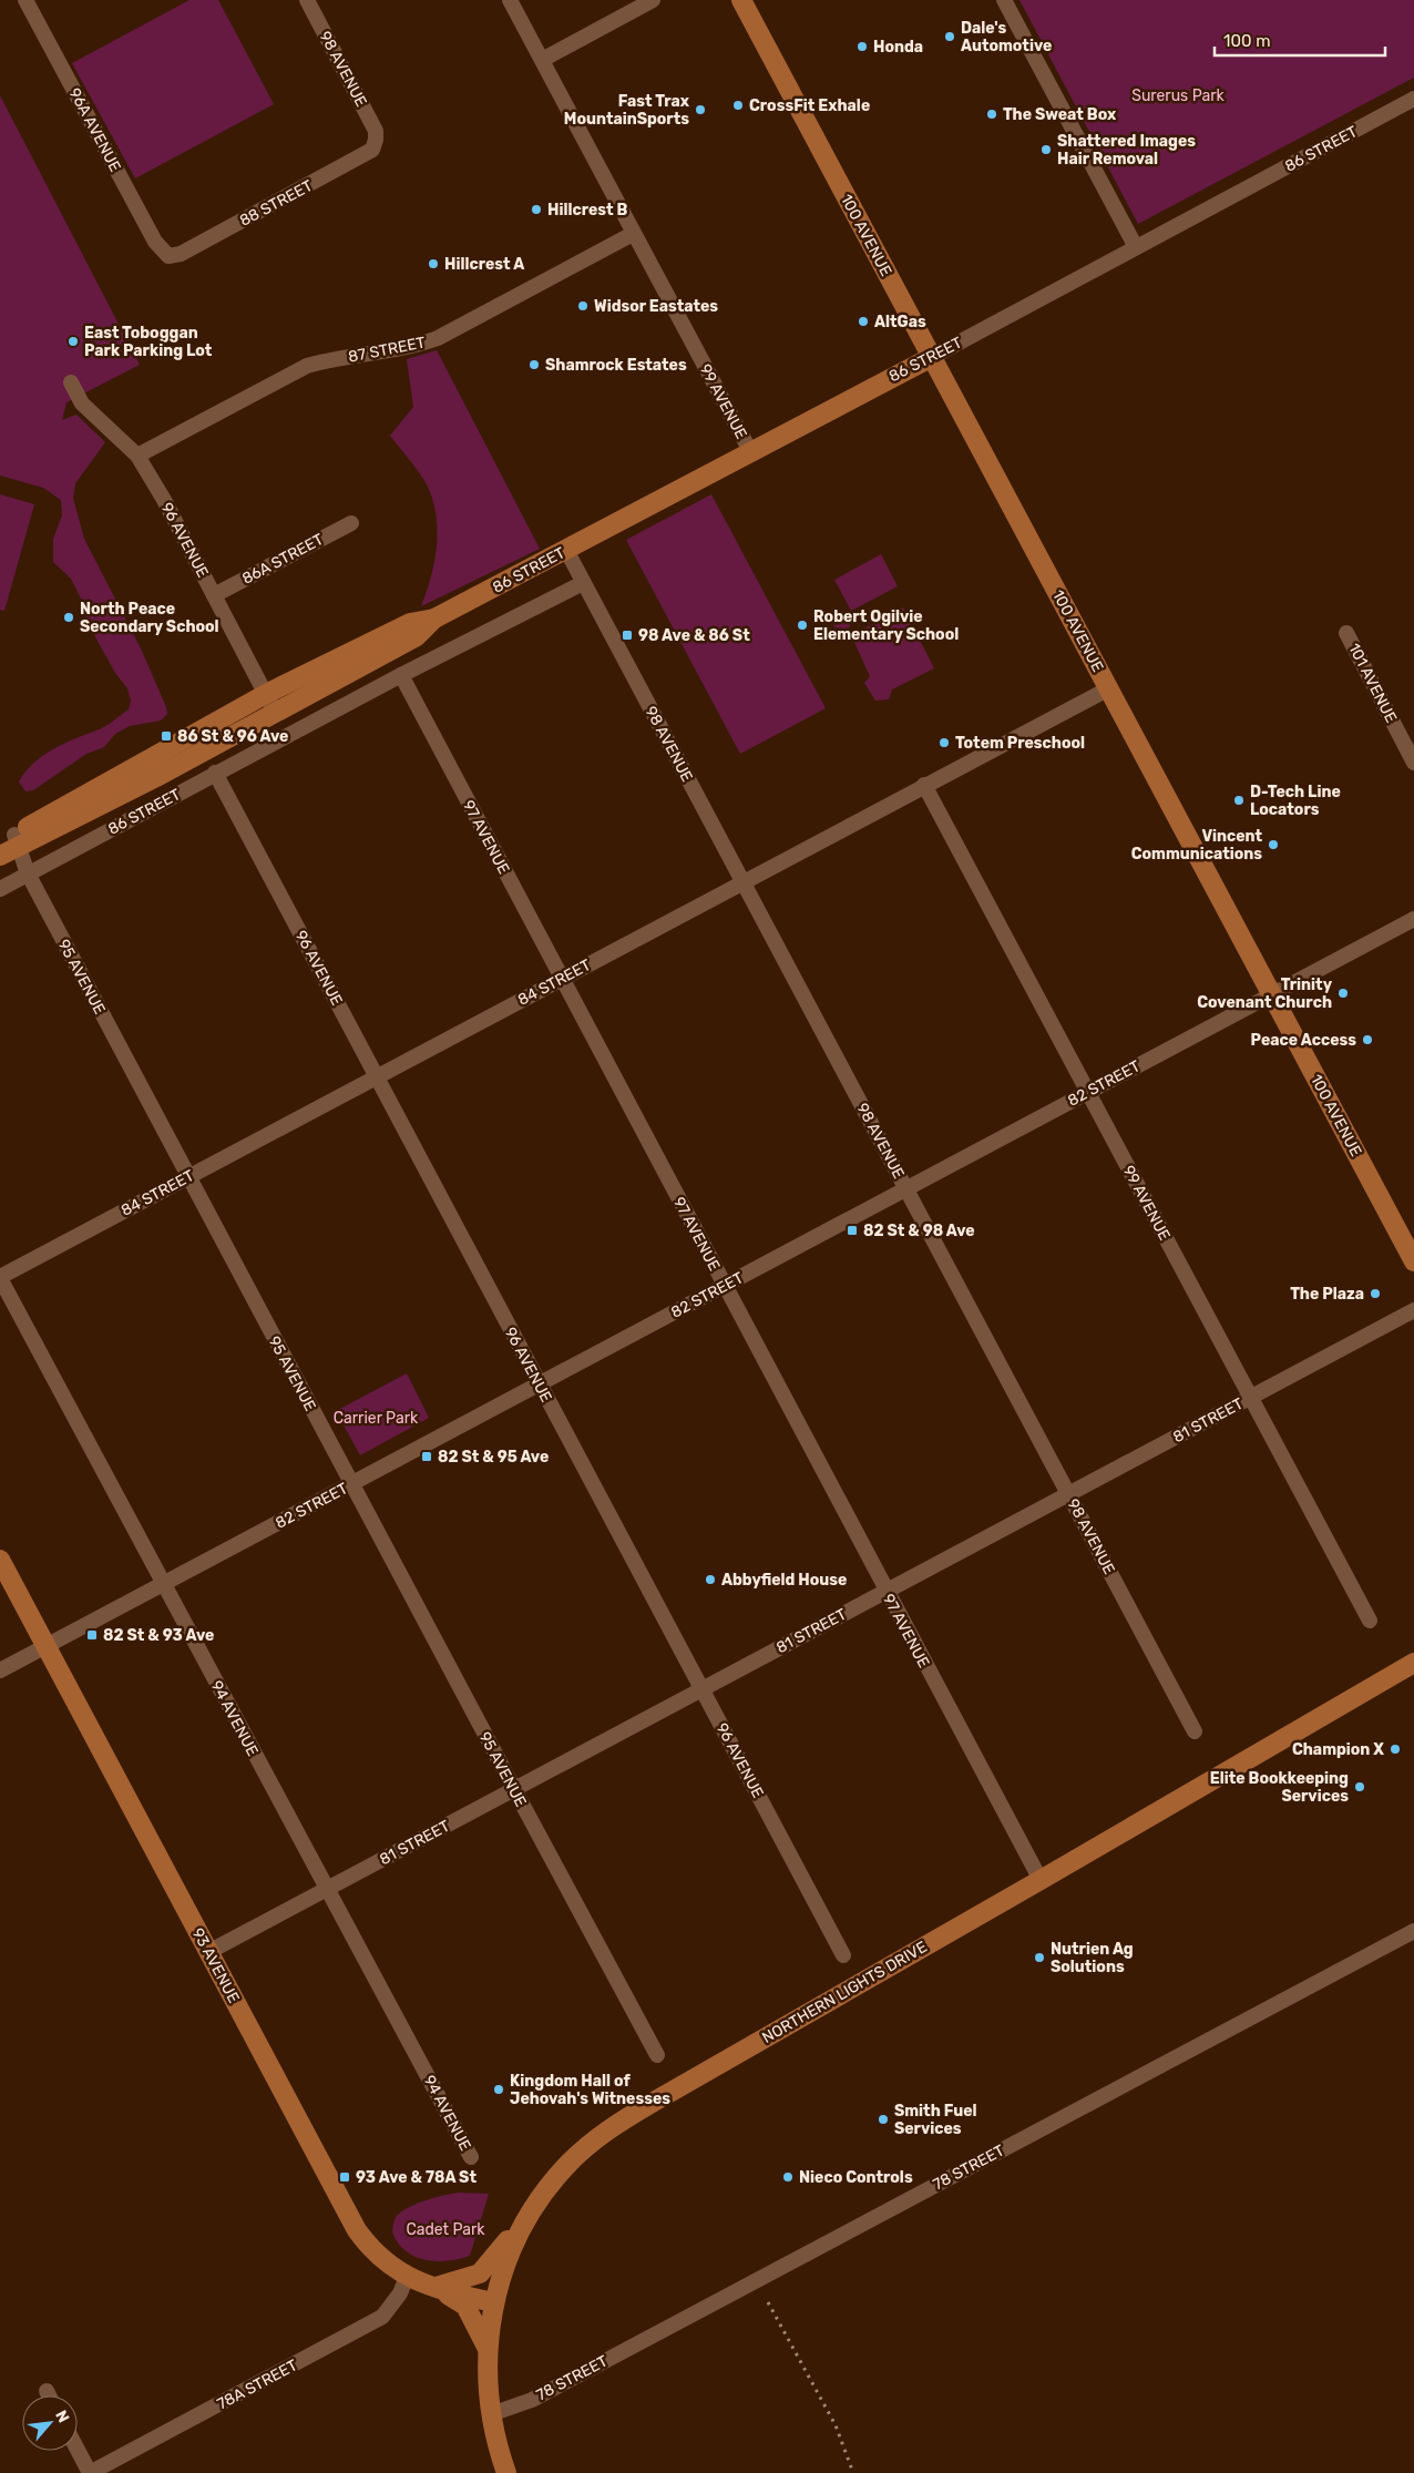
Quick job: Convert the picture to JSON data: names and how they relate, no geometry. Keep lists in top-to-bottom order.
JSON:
{
  "streets": {
    "main road": [
      "86 STREET",
      "100 AVENUE",
      "93 AVENUE",
      "NORTHERN LIGHTS DRIVE"
    ],
    "street": [
      "98 AVENUE",
      "96A AVENUE",
      "88 STREET",
      "87 STREET",
      "99 AVENUE",
      "96 AVENUE",
      "86A STREET",
      "101 AVENUE",
      "97 AVENUE",
      "95 AVENUE",
      "84 STREET",
      "82 STREET",
      "81 STREET",
      "94 AVENUE",
      "78 STREET",
      "78A STREET"
    ]
  },
  "crossings": [
    ["98 AVENUE", "86 STREET"],
    ["98 AVENUE", "88 STREET"],
    ["98 AVENUE", "84 STREET"],
    ["98 AVENUE", "82 STREET"],
    ["98 AVENUE", "81 STREET"],
    ["96A AVENUE", "88 STREET"],
    ["86 STREET", "100 AVENUE"],
    ["86 STREET", "99 AVENUE"],
    ["86 STREET", "96 AVENUE"],
    ["86 STREET", "97 AVENUE"],
    ["86 STREET", "95 AVENUE"],
    ["100 AVENUE", "84 STREET"],
    ["100 AVENUE", "82 STREET"],
    ["87 STREET", "99 AVENUE"],
    ["87 STREET", "96 AVENUE"],
    ["99 AVENUE", "84 STREET"],
    ["99 AVENUE", "82 STREET"],
    ["99 AVENUE", "81 STREET"],
    ["96 AVENUE", "86A STREET"],
    ["96 AVENUE", "84 STREET"],
    ["96 AVENUE", "82 STREET"],
    ["96 AVENUE", "81 STREET"],
    ["97 AVENUE", "84 STREET"],
    ["97 AVENUE", "82 STREET"],
    ["97 AVENUE", "81 STREET"],
    ["97 AVENUE", "NORTHERN LIGHTS DRIVE"],
    ["95 AVENUE", "84 STREET"],
    ["95 AVENUE", "82 STREET"],
    ["95 AVENUE", "81 STREET"],
    ["84 STREET", "94 AVENUE"],
    ["82 STREET", "94 AVENUE"],
    ["82 STREET", "93 AVENUE"],
    ["81 STREET", "94 AVENUE"],
    ["81 STREET", "93 AVENUE"],
    ["93 AVENUE", "NORTHERN LIGHTS DRIVE"],
    ["93 AVENUE", "78A STREET"],
    ["NORTHERN LIGHTS DRIVE", "78 STREET"]
  ],
  "parks": ["Surerus Park", "Carrier Park", "Cadet Park"],
  "places": {
    "other": [
      "Dale's Automotive",
      "Honda",
      "CrossFit Exhale",
      "Fast Trax MountainSports",
      "The Sweat Box",
      "Shattered Images Hair Removal",
      "Hillcrest B",
      "Hillcrest A",
      "Widsor Eastates",
      "AltGas",
      "East Toboggan Park Parking Lot",
      "Shamrock Estates",
      "North Peace Secondary School",
      "Robert Ogilvie Elementary School",
      "Totem Preschool",
      "D-Tech Line Locators",
      "Vincent Communications",
      "Trinity Covenant Church",
      "Peace Access",
      "The Plaza",
      "Abbyfield House",
      "Champion X",
      "Elite Bookkeeping Services",
      "Nutrien Ag Solutions",
      "Kingdom Hall of Jehovah's Witnesses",
      "Smith Fuel Services",
      "Nieco Controls"
    ],
    "transit": [
      "98 Ave & 86 St",
      "86 St & 96 Ave",
      "82 St & 98 Ave",
      "82 St & 95 Ave",
      "82 St & 93 Ave",
      "93 Ave & 78A St"
    ]
  },
  "scale_bar": "100 m",
  "north": "top right"
}
